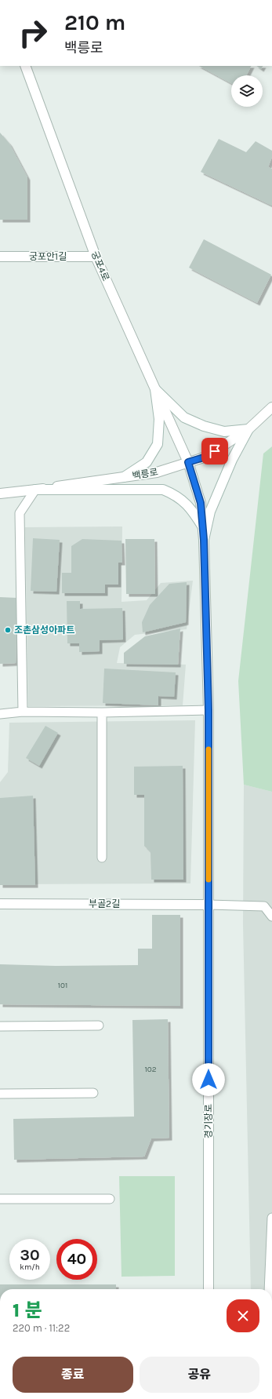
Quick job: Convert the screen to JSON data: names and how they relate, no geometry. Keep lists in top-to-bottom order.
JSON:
{
  "streets": {
    "street": [
      "궁포안1길",
      "궁포4로",
      "백릉로",
      "부골2길",
      "경기장로"
    ]
  },
  "crossings": [
    ["궁포안1길", "궁포4로"],
    ["궁포4로", "백릉로"],
    ["궁포4로", "경기장로"],
    ["백릉로", "경기장로"],
    ["부골2길", "경기장로"]
  ],
  "places": ["조촌삼성아파트"],
  "house_numbers": ["101", "102"],
  "page": {
    "turn": ["210 m", "백릉로"],
    "speed": "30 km/h",
    "limit": "40",
    "heading": ["1 분", "220 m · 11:22"],
    "buttons": ["종료", "공유"]
  }
}
